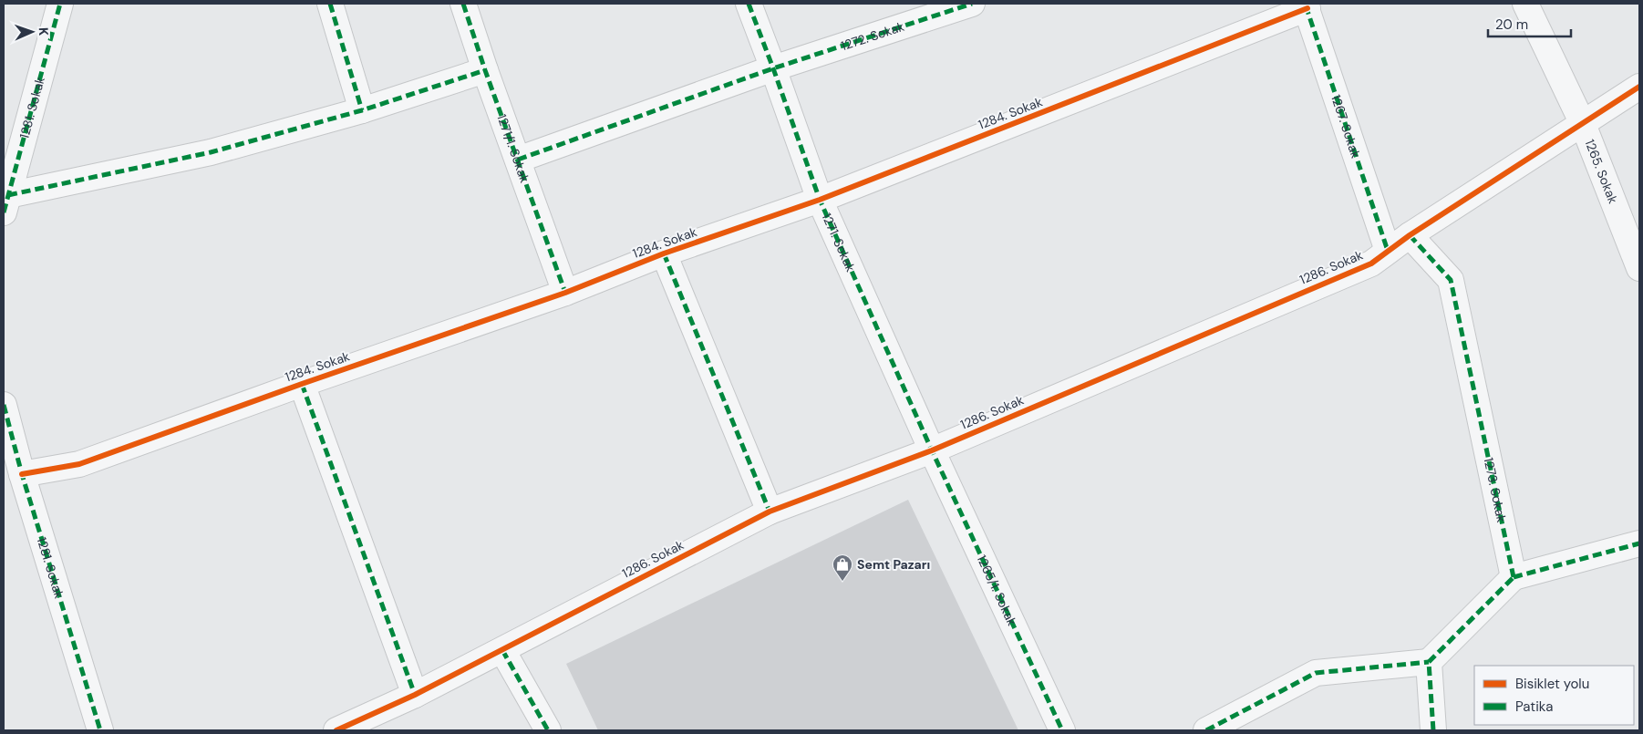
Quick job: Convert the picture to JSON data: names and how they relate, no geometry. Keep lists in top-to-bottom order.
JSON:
{
  "streets": {
    "street": [
      "1272. Sokak",
      "1281. Sokak",
      "1284. Sokak",
      "1267. Sokak",
      "1271/1. Sokak",
      "1265. Sokak",
      "1271. Sokak",
      "1286. Sokak",
      "1273. Sokak",
      "1265/1. Sokak"
    ]
  },
  "crossings": [
    ["1272. Sokak", "1271/1. Sokak"],
    ["1272. Sokak", "1271. Sokak"],
    ["1281. Sokak", "1284. Sokak"],
    ["1284. Sokak", "1267. Sokak"],
    ["1284. Sokak", "1271/1. Sokak"],
    ["1284. Sokak", "1271. Sokak"],
    ["1267. Sokak", "1286. Sokak"],
    ["1265. Sokak", "1286. Sokak"],
    ["1271. Sokak", "1286. Sokak"],
    ["1271. Sokak", "1265/1. Sokak"],
    ["1286. Sokak", "1273. Sokak"],
    ["1286. Sokak", "1265/1. Sokak"]
  ],
  "places": {
    "shop": ["Semt Pazarı"]
  },
  "legend": ["Bisiklet yolu", "Patika"],
  "scale_bar": "20 m",
  "north": "right"
}
